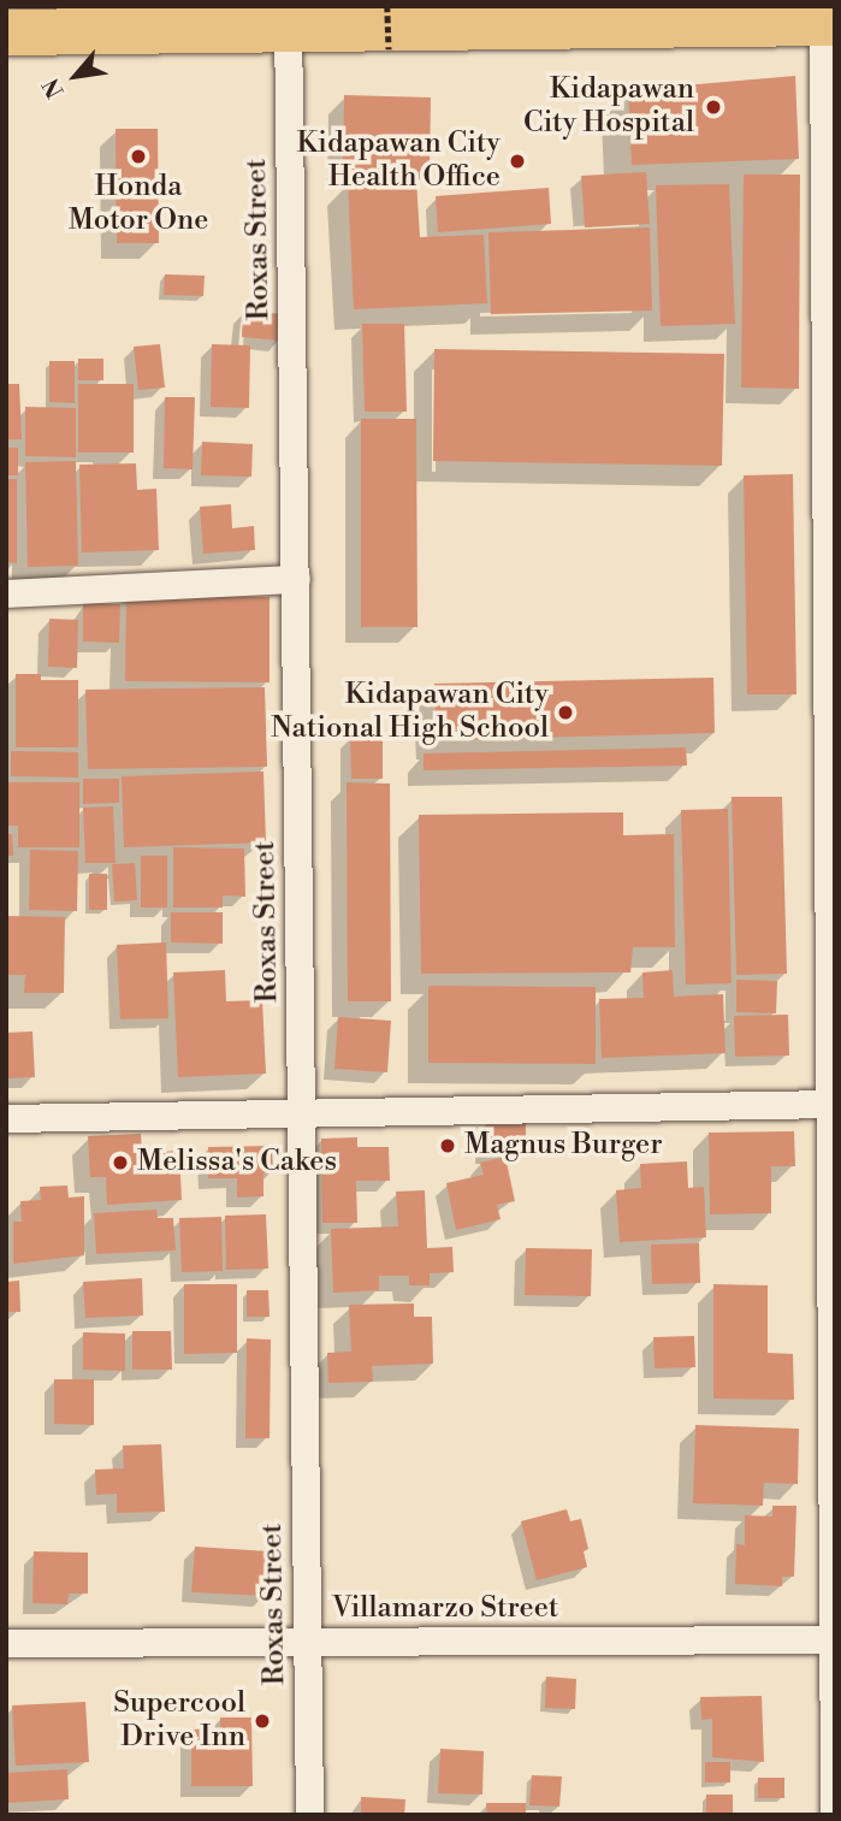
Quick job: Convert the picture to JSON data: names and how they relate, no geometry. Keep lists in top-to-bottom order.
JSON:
{
  "streets": {
    "street": ["Roxas Street", "Villamarzo Street"]
  },
  "crossings": [
    ["Roxas Street", "Villamarzo Street"]
  ],
  "places": [
    "Kidapawan City Hospital",
    "Honda Motor One",
    "Kidapawan City Health Office",
    "Kidapawan City National High School",
    "Magnus Burger",
    "Melissa's Cakes",
    "Supercool Drive Inn"
  ],
  "north": "bottom left"
}
